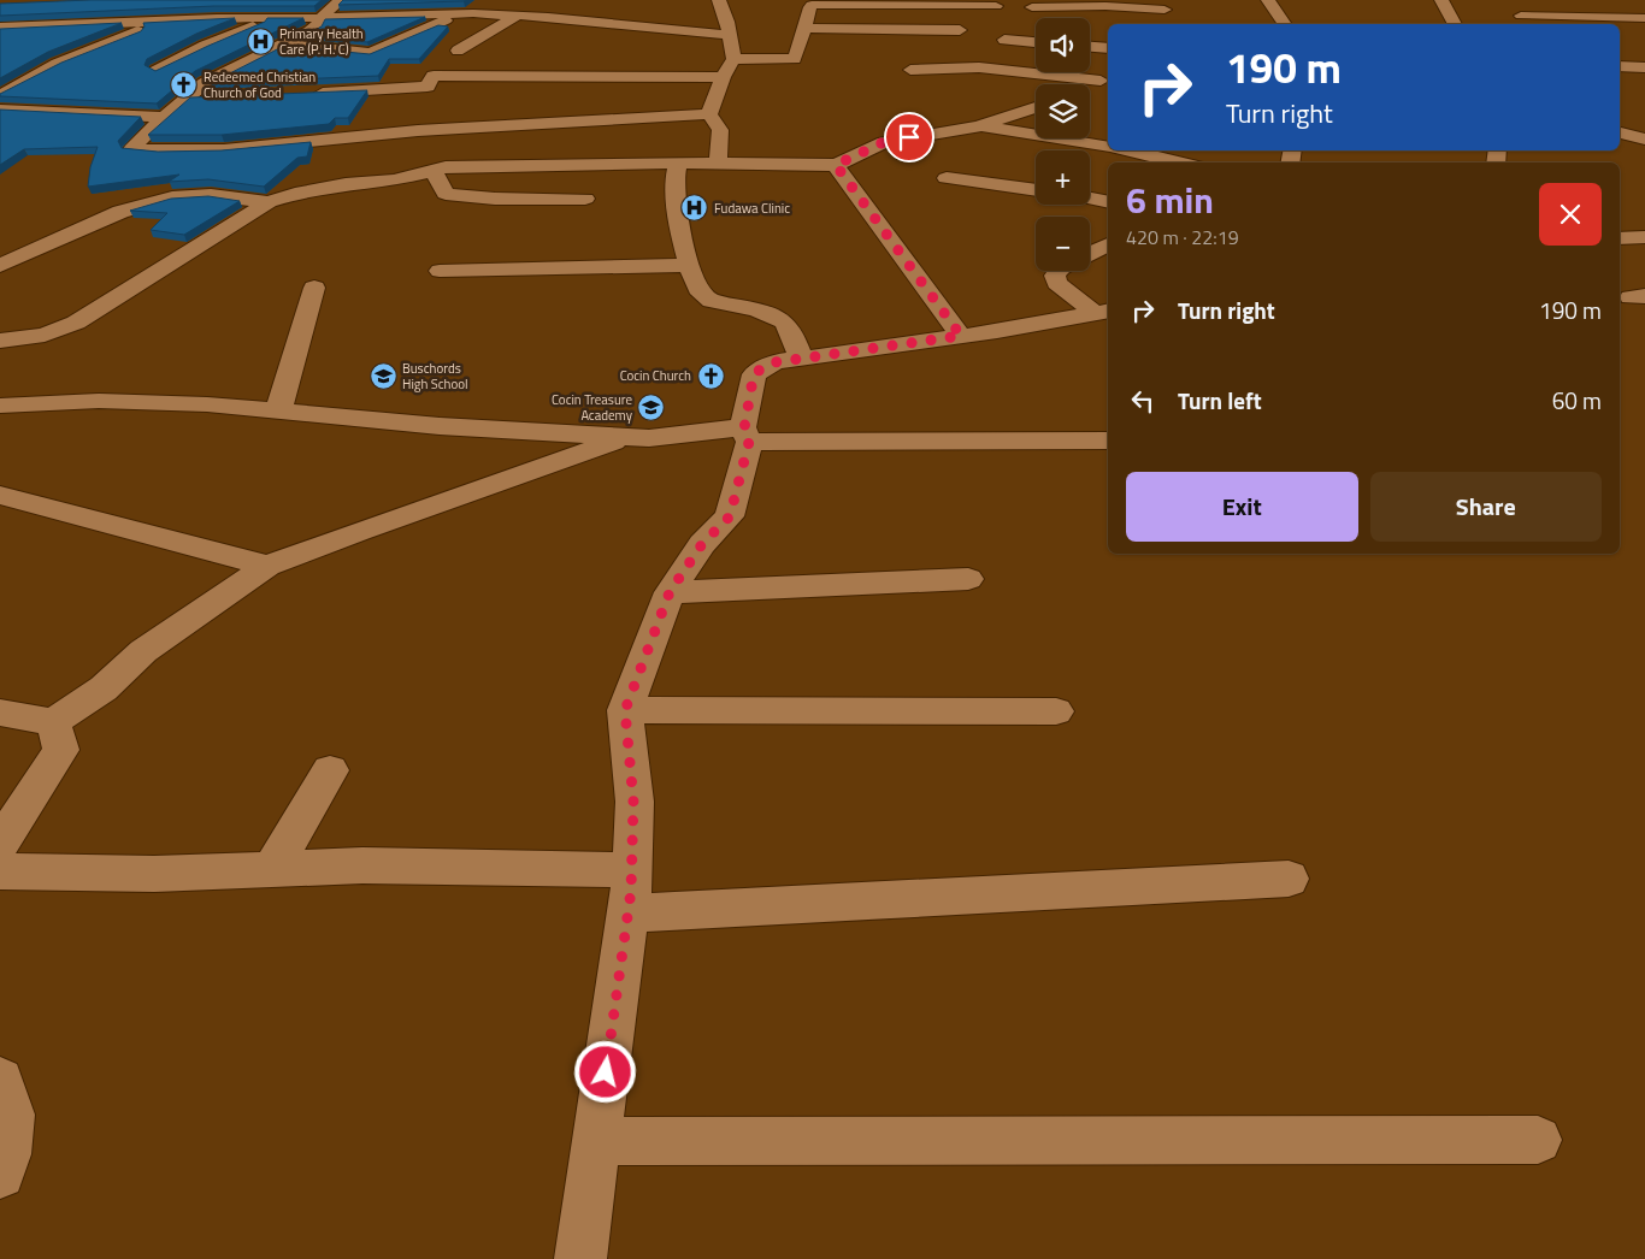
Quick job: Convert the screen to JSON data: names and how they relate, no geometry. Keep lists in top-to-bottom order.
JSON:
{
  "places": {
    "hospital": ["Primary Health Care (P. H. C)", "Fudawa Clinic"],
    "church": ["Redeemed Christian Church of God", "Cocin Church"],
    "school or university": ["Buschords High School", "Cocin Treasure Academy"]
  },
  "page": {
    "map_buttons": ["+", "−"],
    "turn": ["190 m", "Turn right"],
    "heading": ["6 min", "420 m · 22:19"],
    "list": [
      {
        "name": "Turn right",
        "value": "190 m"
      },
      {
        "name": "Turn left",
        "value": "60 m"
      }
    ],
    "buttons": ["Exit", "Share"]
  }
}
